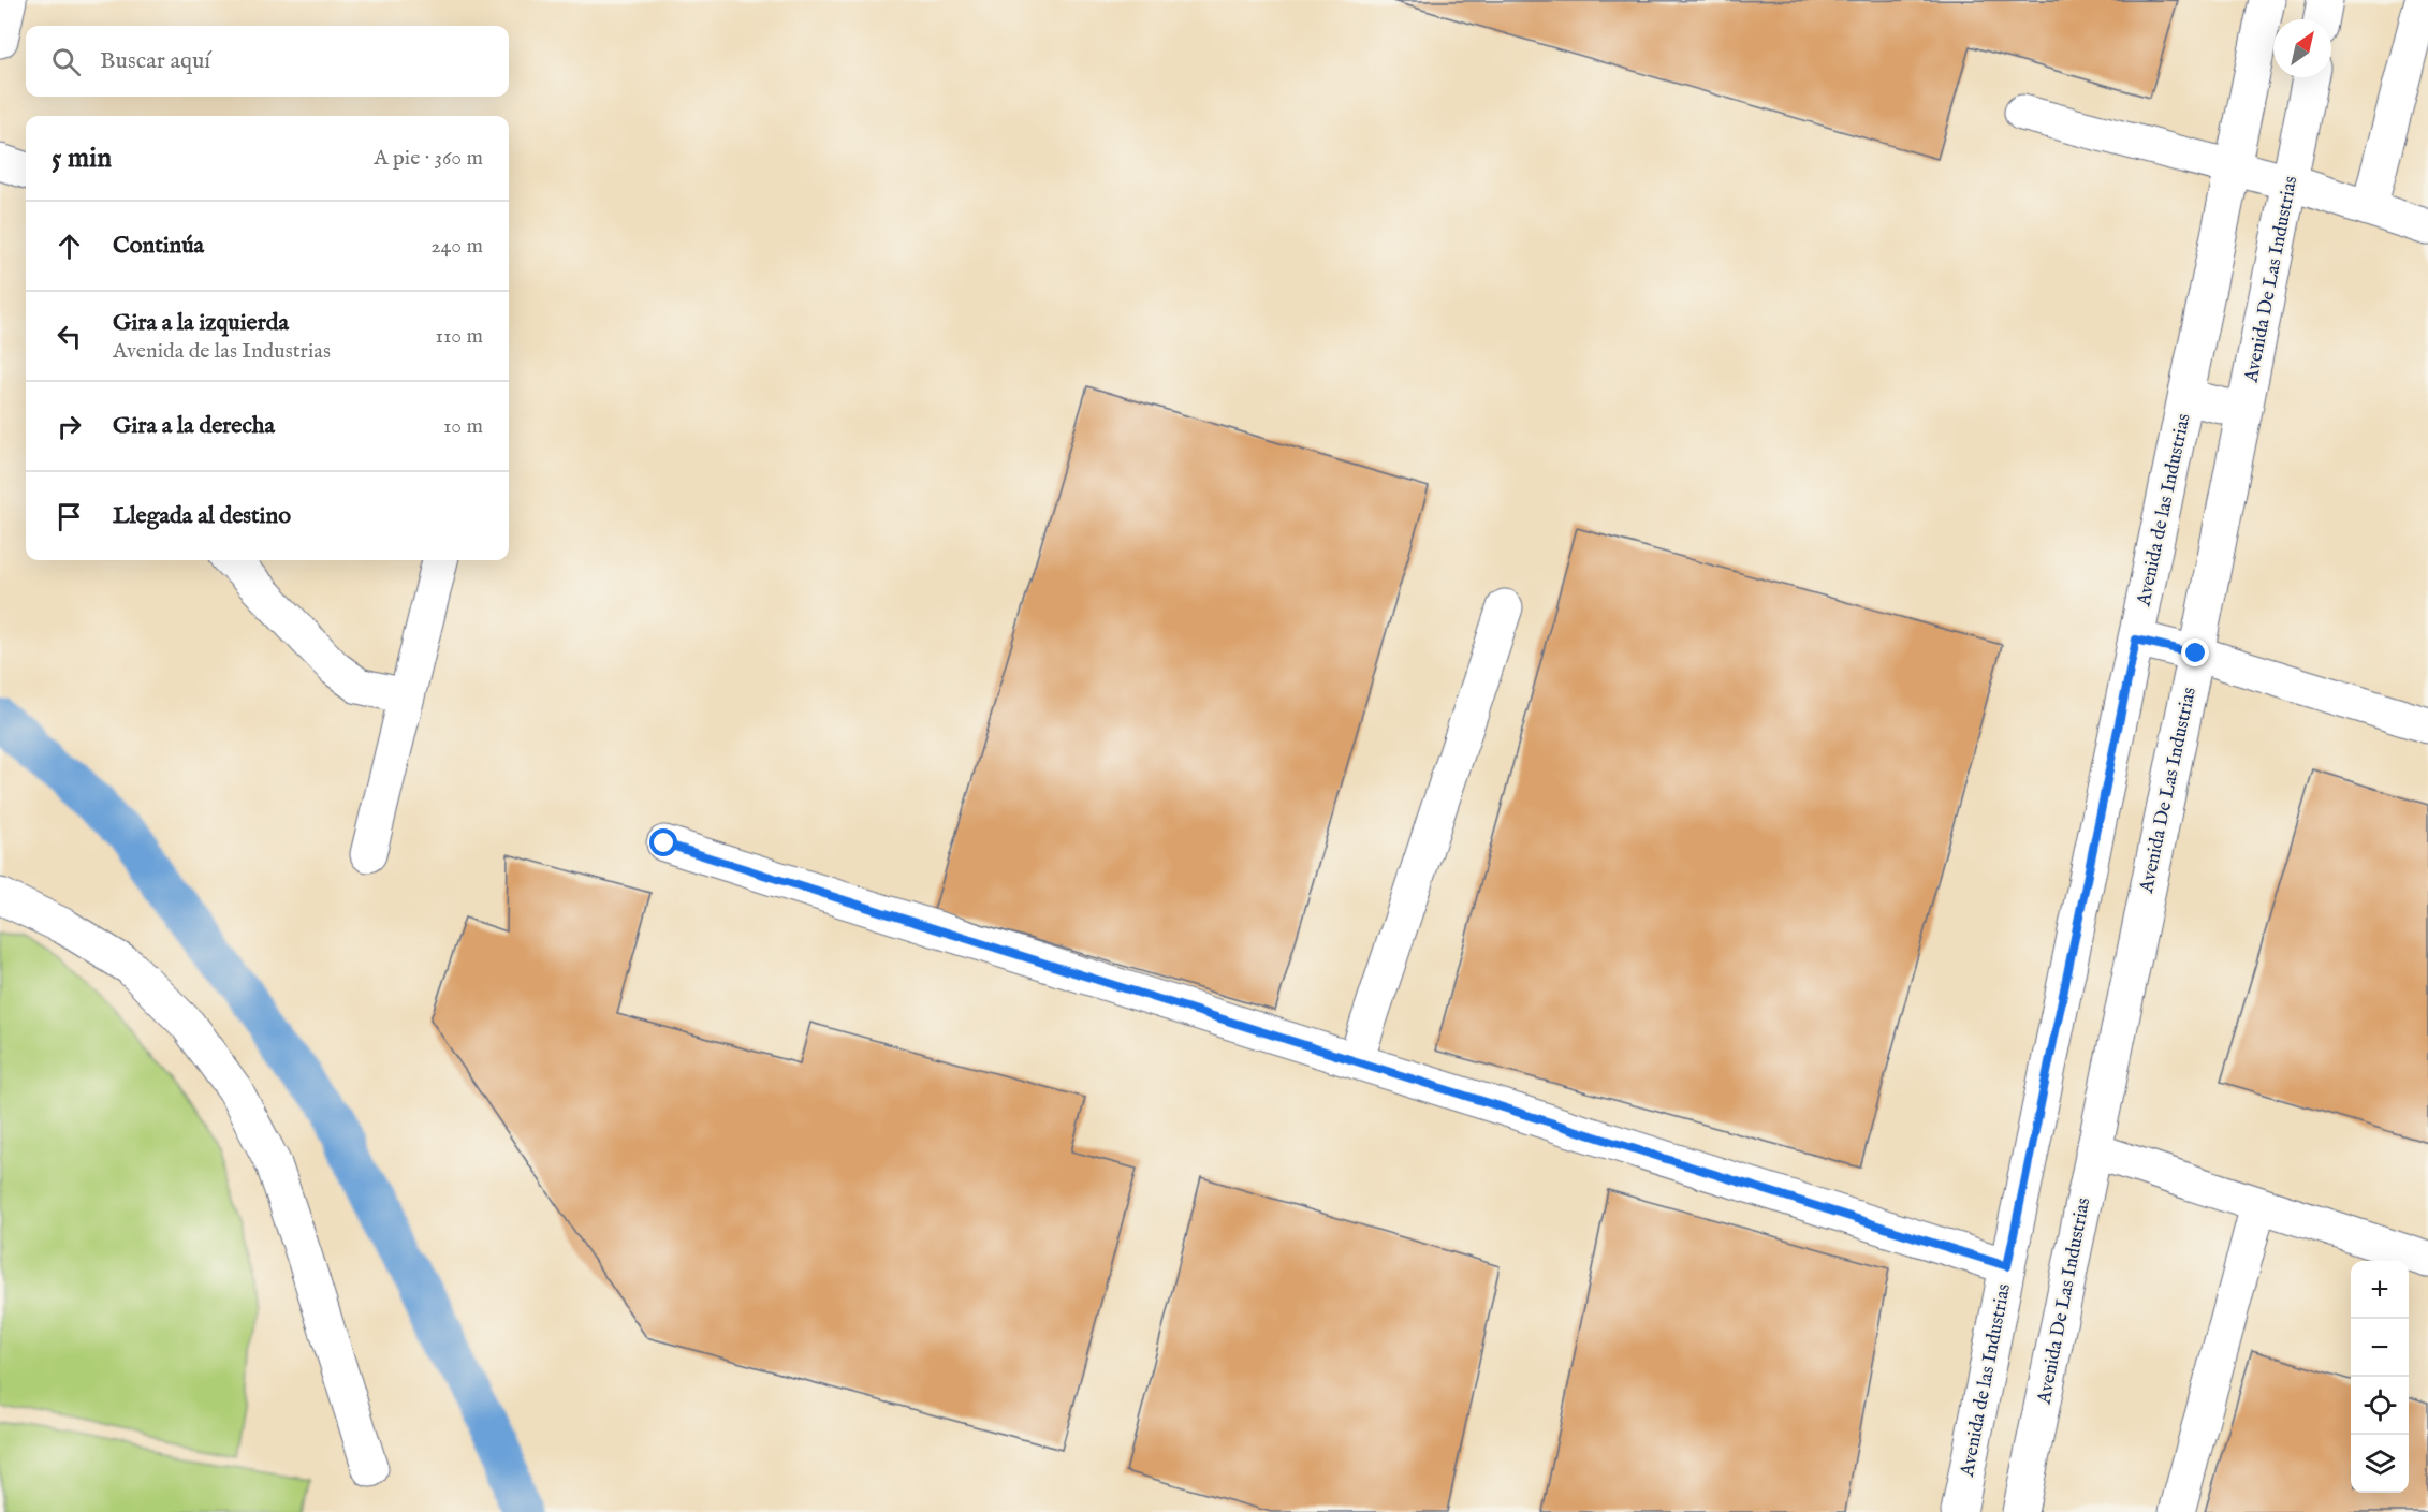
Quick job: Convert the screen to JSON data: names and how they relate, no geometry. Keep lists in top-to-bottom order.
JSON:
{
  "streets": {
    "main road": ["Avenida De Las Industrias", "Avenida de las Industrias"]
  },
  "north": "top right",
  "page": {
    "search": "Buscar aquí",
    "heading": ["5 min", "A pie · 360 m"],
    "list": [
      ["Continúa", "240 m"],
      ["Gira a la izquierda", "Avenida de las Industrias", "110 m"],
      ["Gira a la derecha", "10 m"],
      "Llegada al destino"
    ],
    "map_buttons": ["+", "−"]
  }
}
